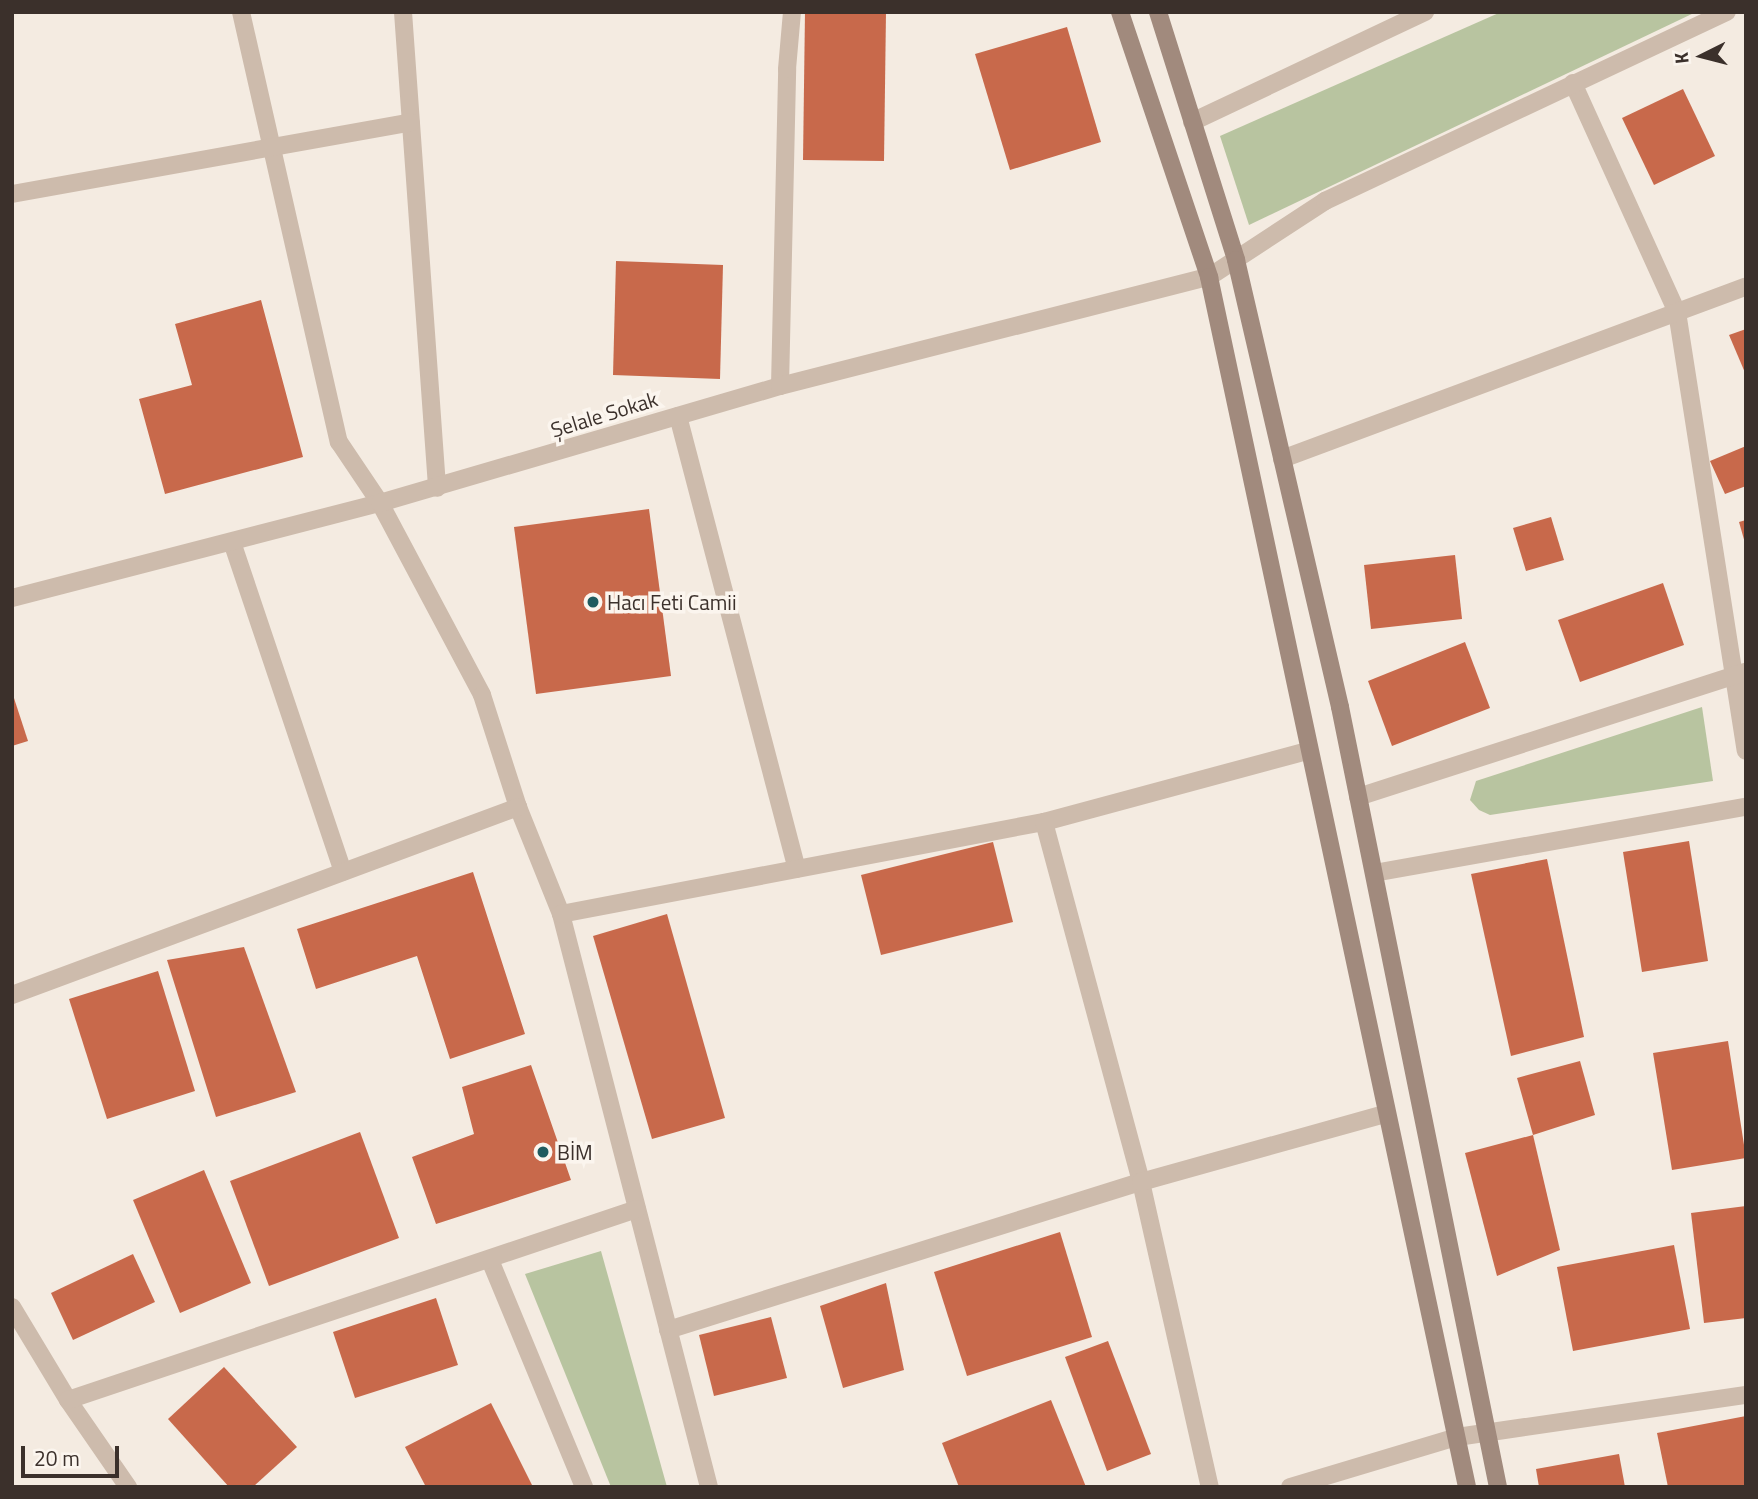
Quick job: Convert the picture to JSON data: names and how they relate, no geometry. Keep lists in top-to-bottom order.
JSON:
{
  "streets": {
    "street": ["Şelale Sokak"]
  },
  "places": ["Hacı Feti Camii", "BİM"],
  "scale_bar": "20 m",
  "north": "left"
}
